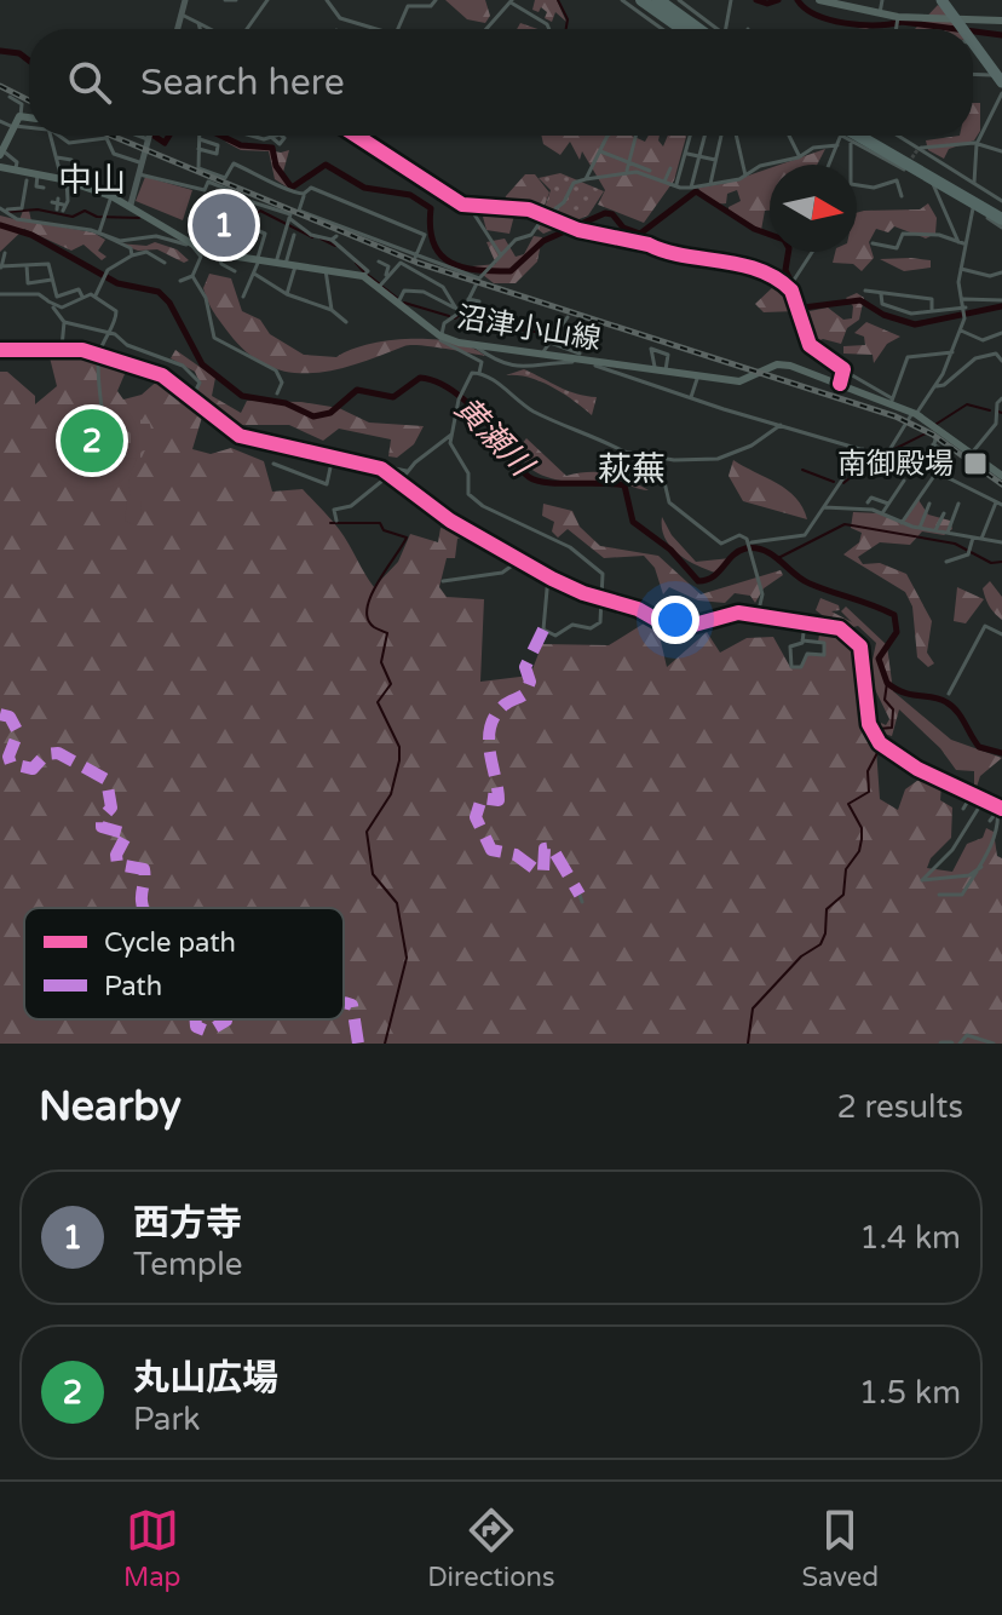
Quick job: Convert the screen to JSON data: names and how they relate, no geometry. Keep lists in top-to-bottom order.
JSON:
{
  "streets": {
    "main road": ["沼津小山線"]
  },
  "districts": ["中山", "萩蕪"],
  "water": ["黄瀬川"],
  "places": {
    "transit": ["南御殿場"]
  },
  "legend": ["Cycle path", "Path"],
  "north": "right",
  "page": {
    "search": "Search here",
    "pins": ["1", "2"],
    "heading": ["Nearby", "2 results"],
    "list": [
      {
        "mark": "1",
        "name": "西方寺",
        "note": "Temple",
        "value": "1.4 km"
      },
      {
        "mark": "2",
        "name": "丸山広場",
        "note": "Park",
        "value": "1.5 km"
      }
    ],
    "nav": ["Map", "Directions", "Saved"]
  }
}
